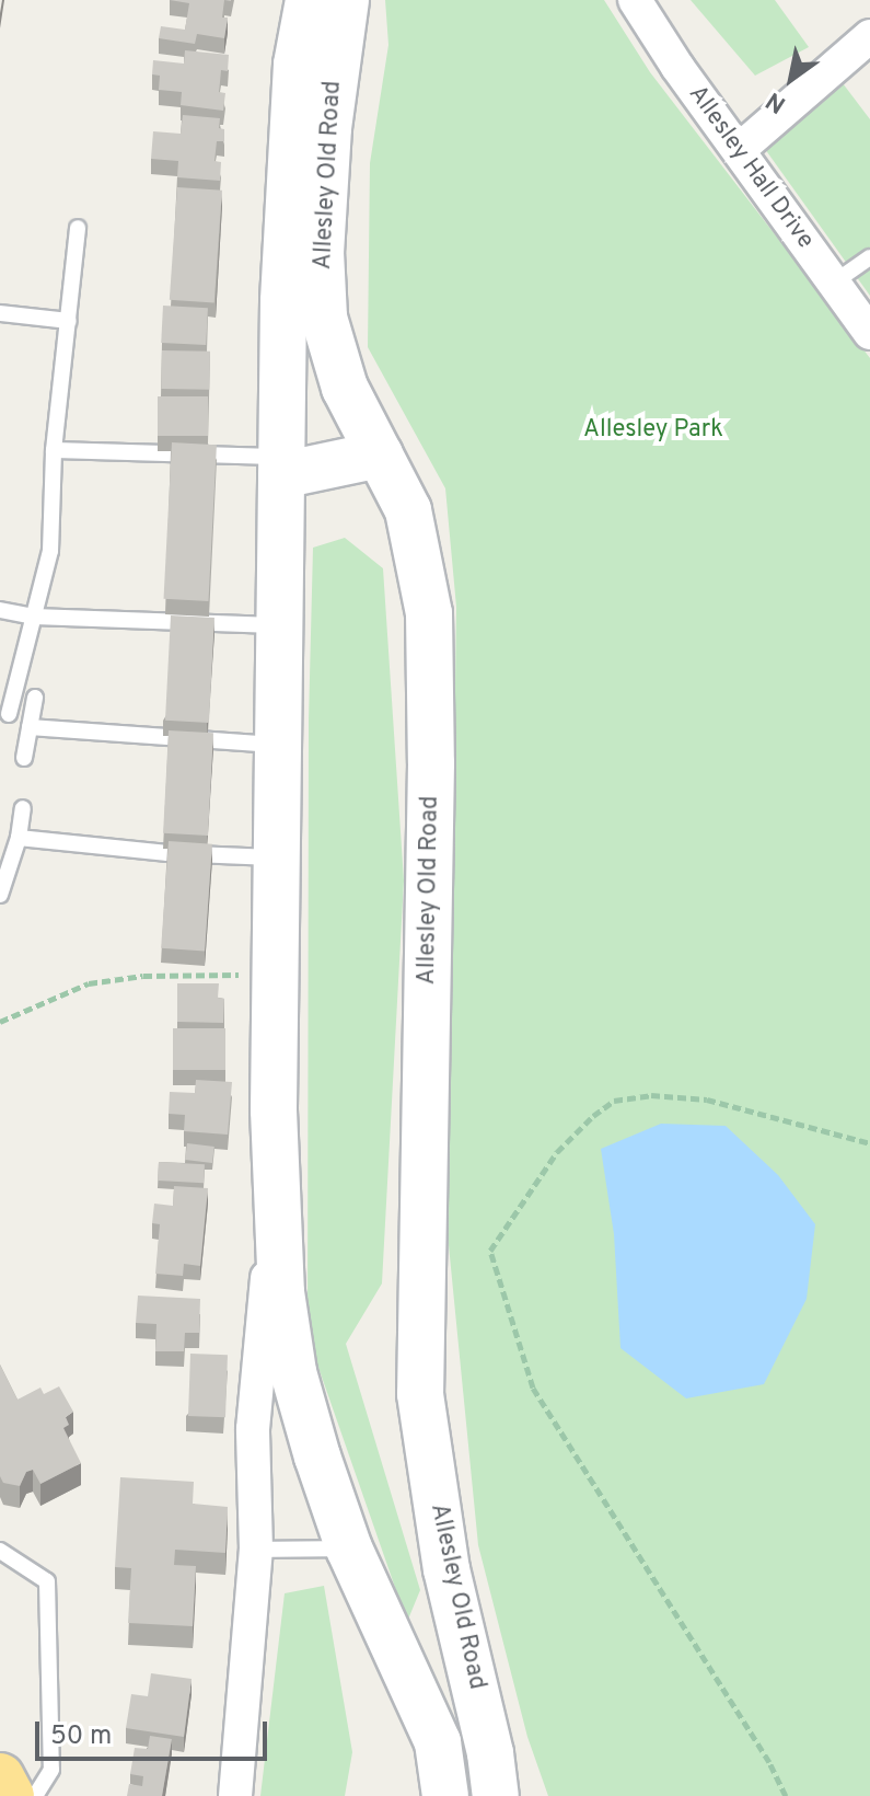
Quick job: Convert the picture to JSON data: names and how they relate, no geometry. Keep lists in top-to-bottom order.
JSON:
{
  "streets": {
    "main road": ["Allesley Old Road"],
    "street": ["Allesley Hall Drive"]
  },
  "parks": ["Allesley Park"],
  "scale_bar": "50 m",
  "north": "bottom left"
}
